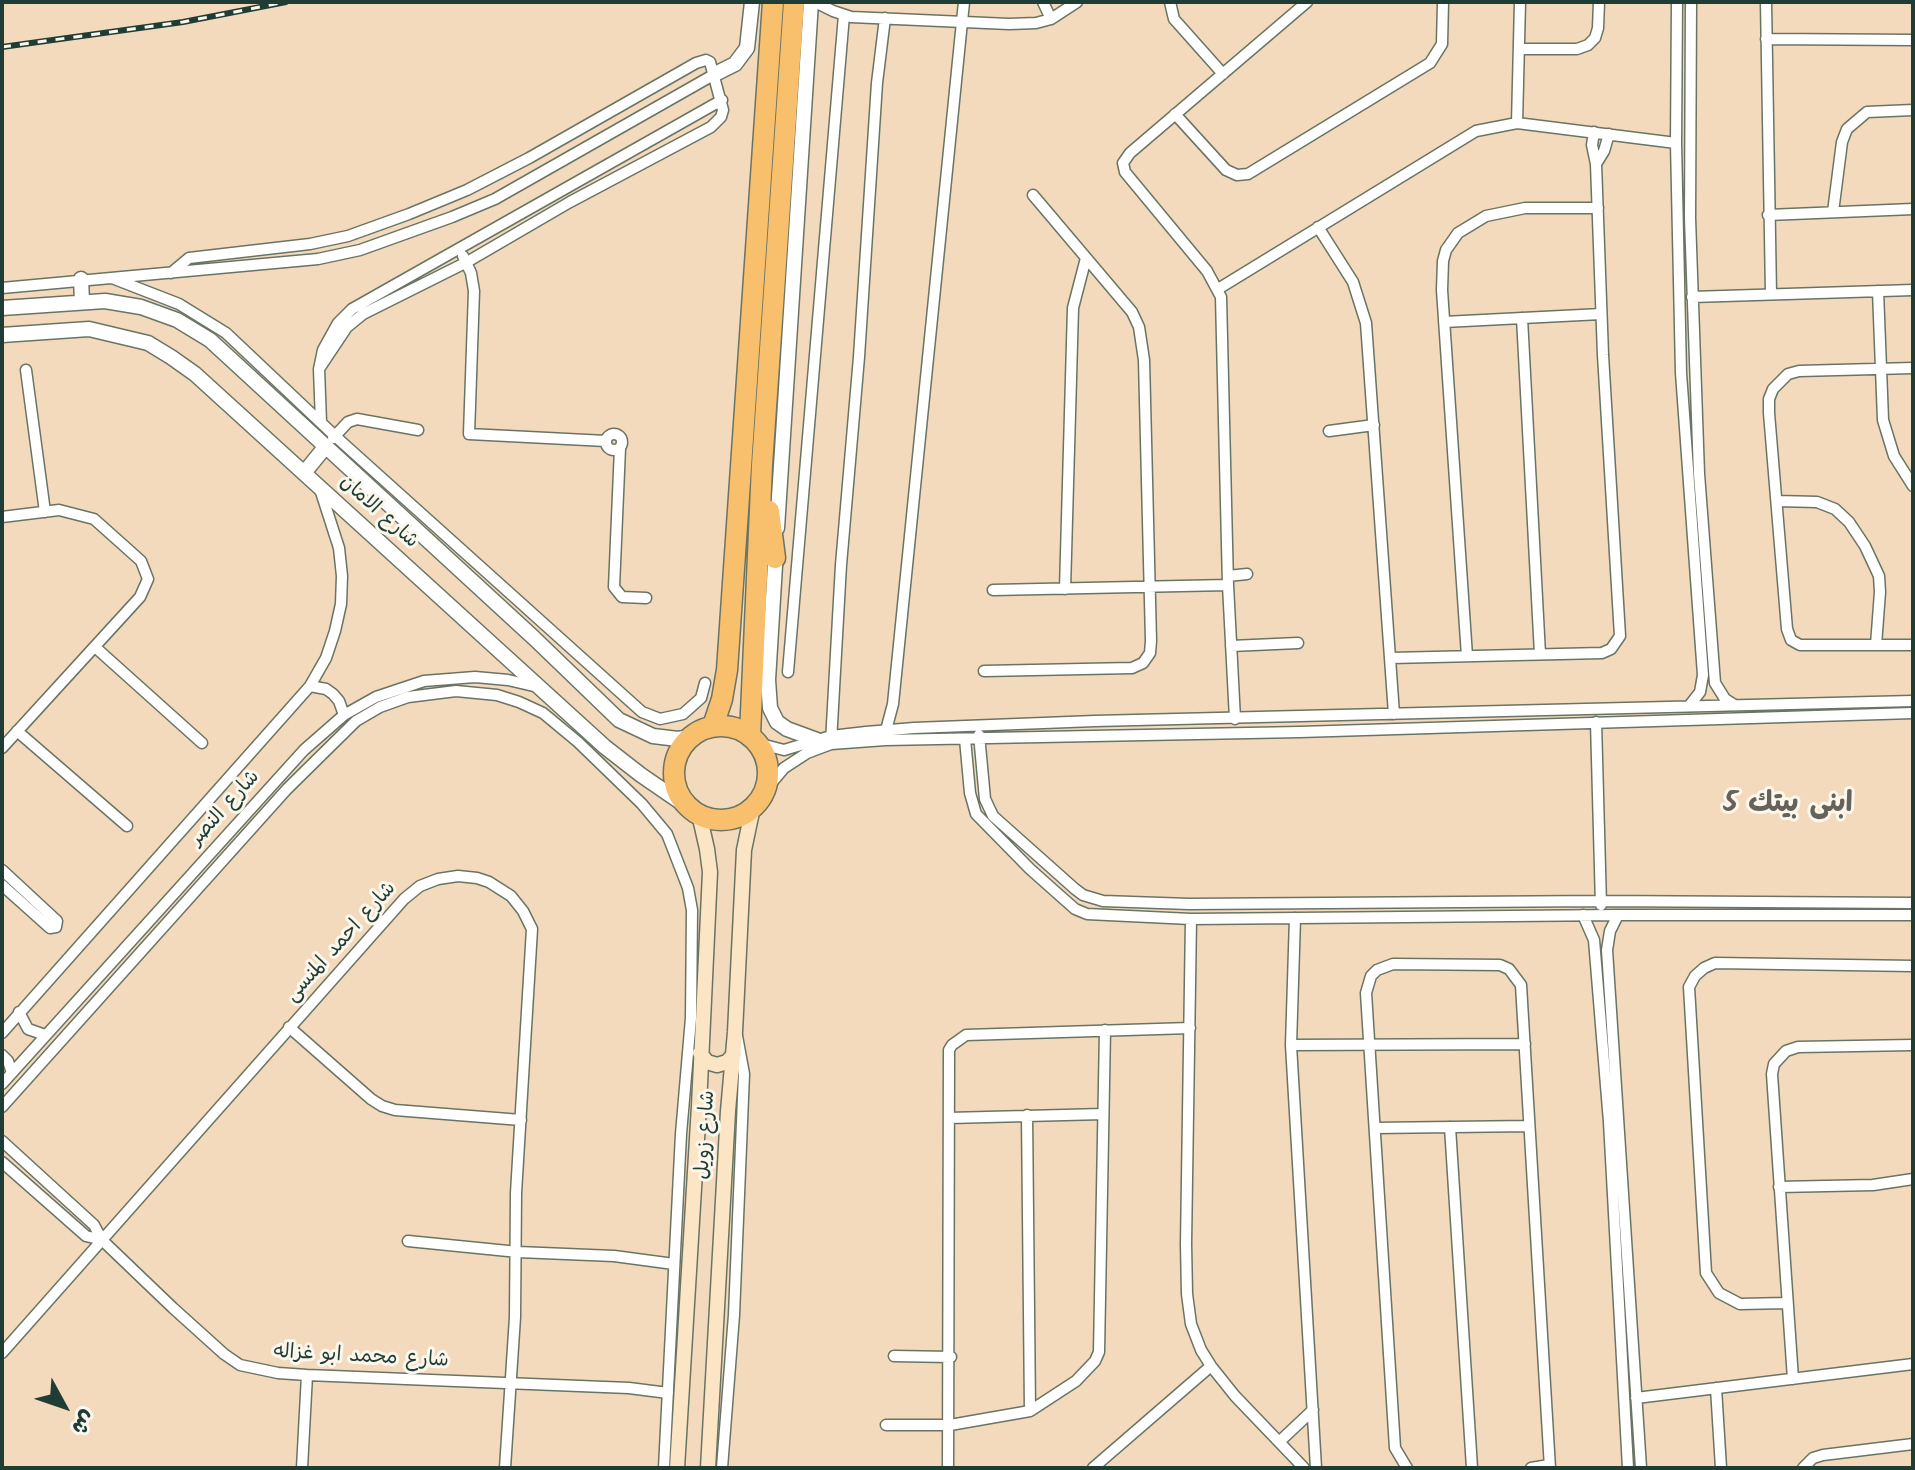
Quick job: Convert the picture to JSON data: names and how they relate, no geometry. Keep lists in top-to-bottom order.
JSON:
{
  "streets": {
    "main road": ["شارع زويل"],
    "street": [
      "شارع الامان",
      "شارع النصر",
      "شارع احمد المنسى",
      "شارع محمد ابو غزاله"
    ]
  },
  "crossings": [
    ["شارع الامان", "شارع النصر"],
    ["شارع الامان", "شارع زويل"],
    ["شارع احمد المنسى", "شارع محمد ابو غزاله"]
  ],
  "districts": ["ابنى بيتك 5"],
  "north": "bottom right"
}
